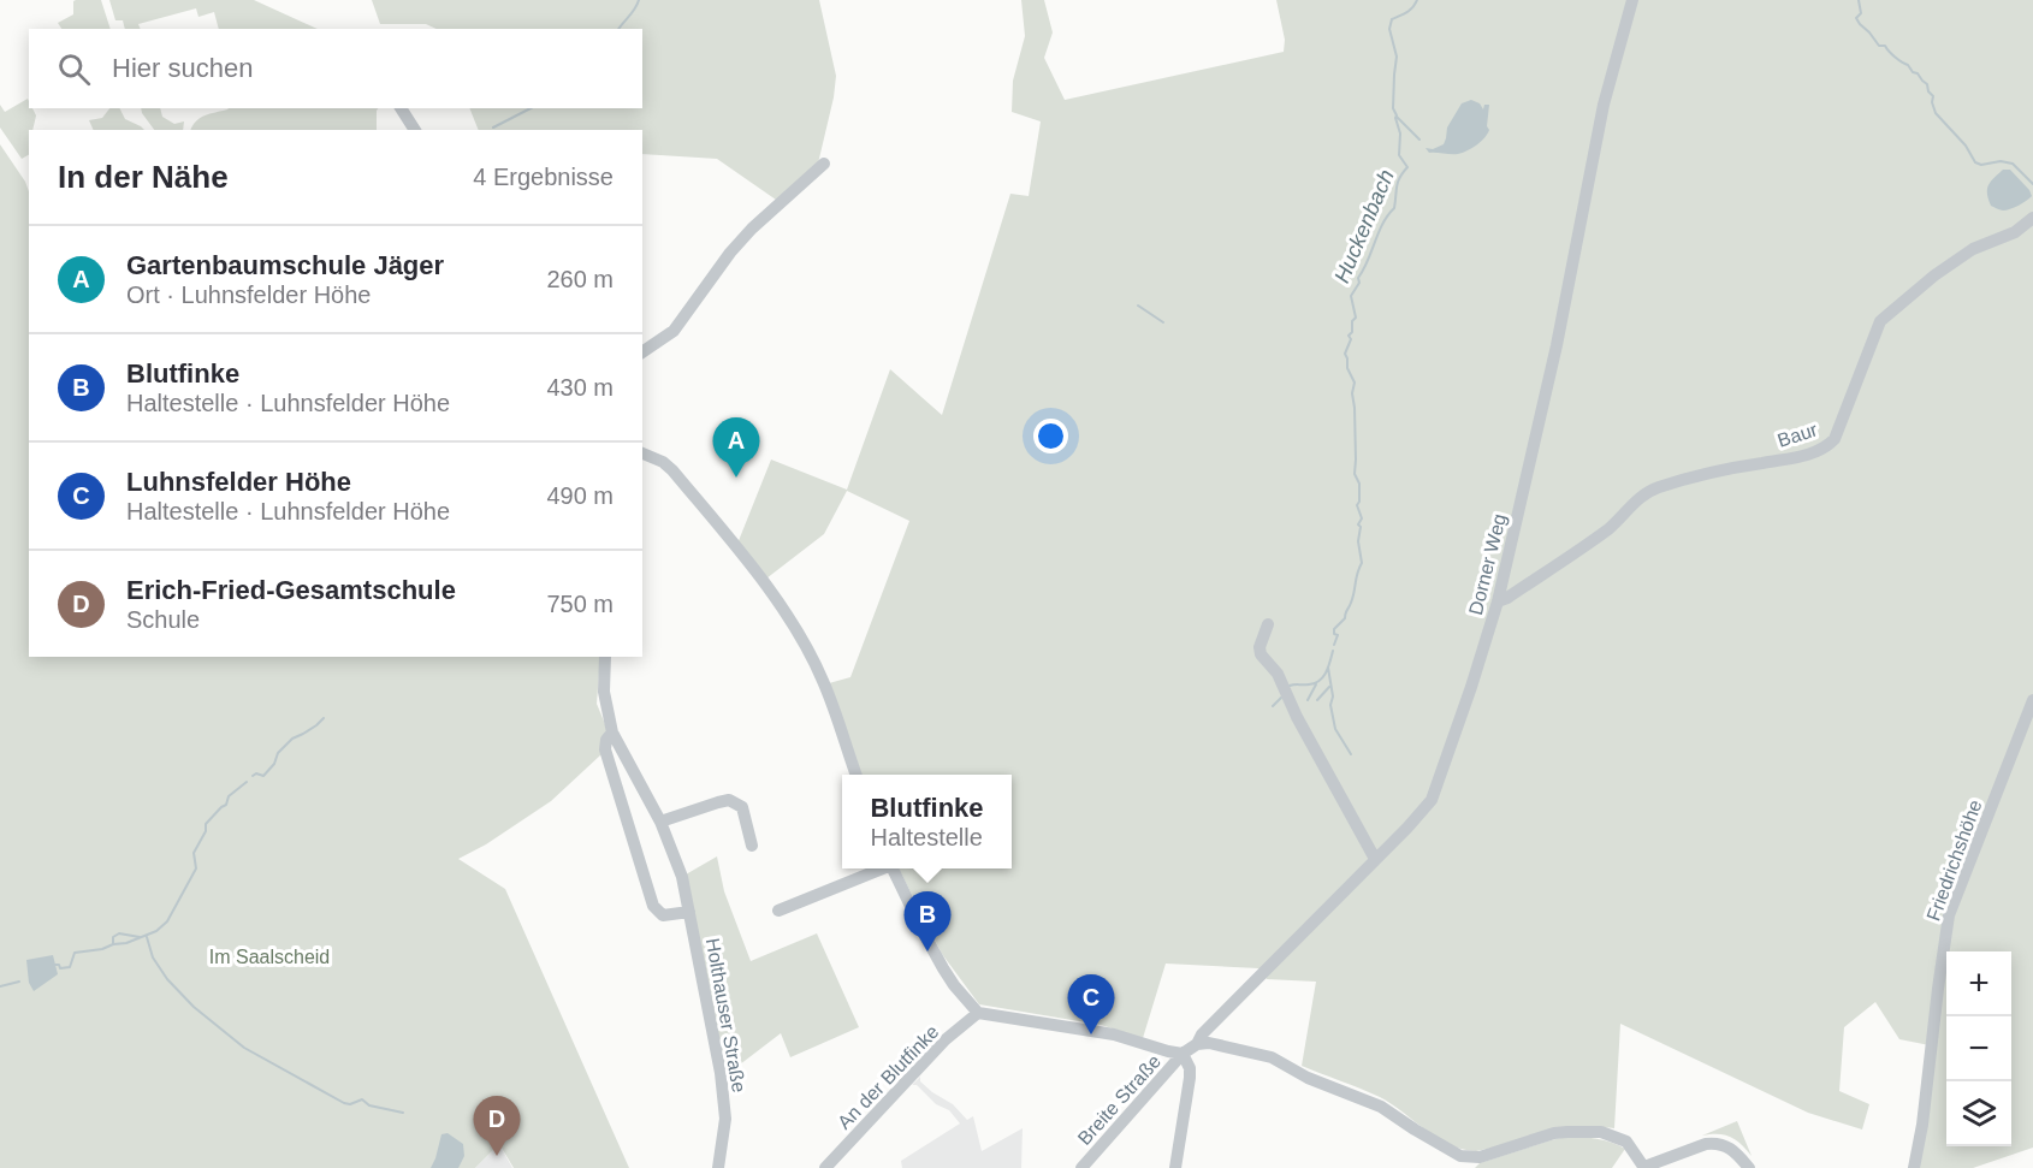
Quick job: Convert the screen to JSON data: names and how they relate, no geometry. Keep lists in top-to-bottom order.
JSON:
{
  "streets": {
    "street": [
      "Baur",
      "Dorner Weg",
      "Friedrichshöhe",
      "Holthauser Straße",
      "An der Blutfinke",
      "Breite Straße"
    ]
  },
  "crossings": [
    ["Baur", "Dorner Weg"],
    ["Dorner Weg", "Breite Straße"]
  ],
  "water": ["Huckenbach"],
  "parks": ["Im Saalscheid"],
  "page": {
    "search": "Hier suchen",
    "heading": ["In der Nähe", "4 Ergebnisse"],
    "list": [
      {
        "mark": "A",
        "name": "Gartenbaumschule Jäger",
        "note": "Ort · Luhnsfelder Höhe",
        "value": "260 m"
      },
      {
        "mark": "B",
        "name": "Blutfinke",
        "note": "Haltestelle · Luhnsfelder Höhe",
        "value": "430 m"
      },
      {
        "mark": "C",
        "name": "Luhnsfelder Höhe",
        "note": "Haltestelle · Luhnsfelder Höhe",
        "value": "490 m"
      },
      {
        "mark": "D",
        "name": "Erich-Fried-Gesamtschule",
        "note": "Schule",
        "value": "750 m"
      }
    ],
    "pins": [
      "A",
      "B",
      "C",
      "D"
    ],
    "popup": ["Blutfinke", "Haltestelle"],
    "map_buttons": ["+", "−"]
  }
}
